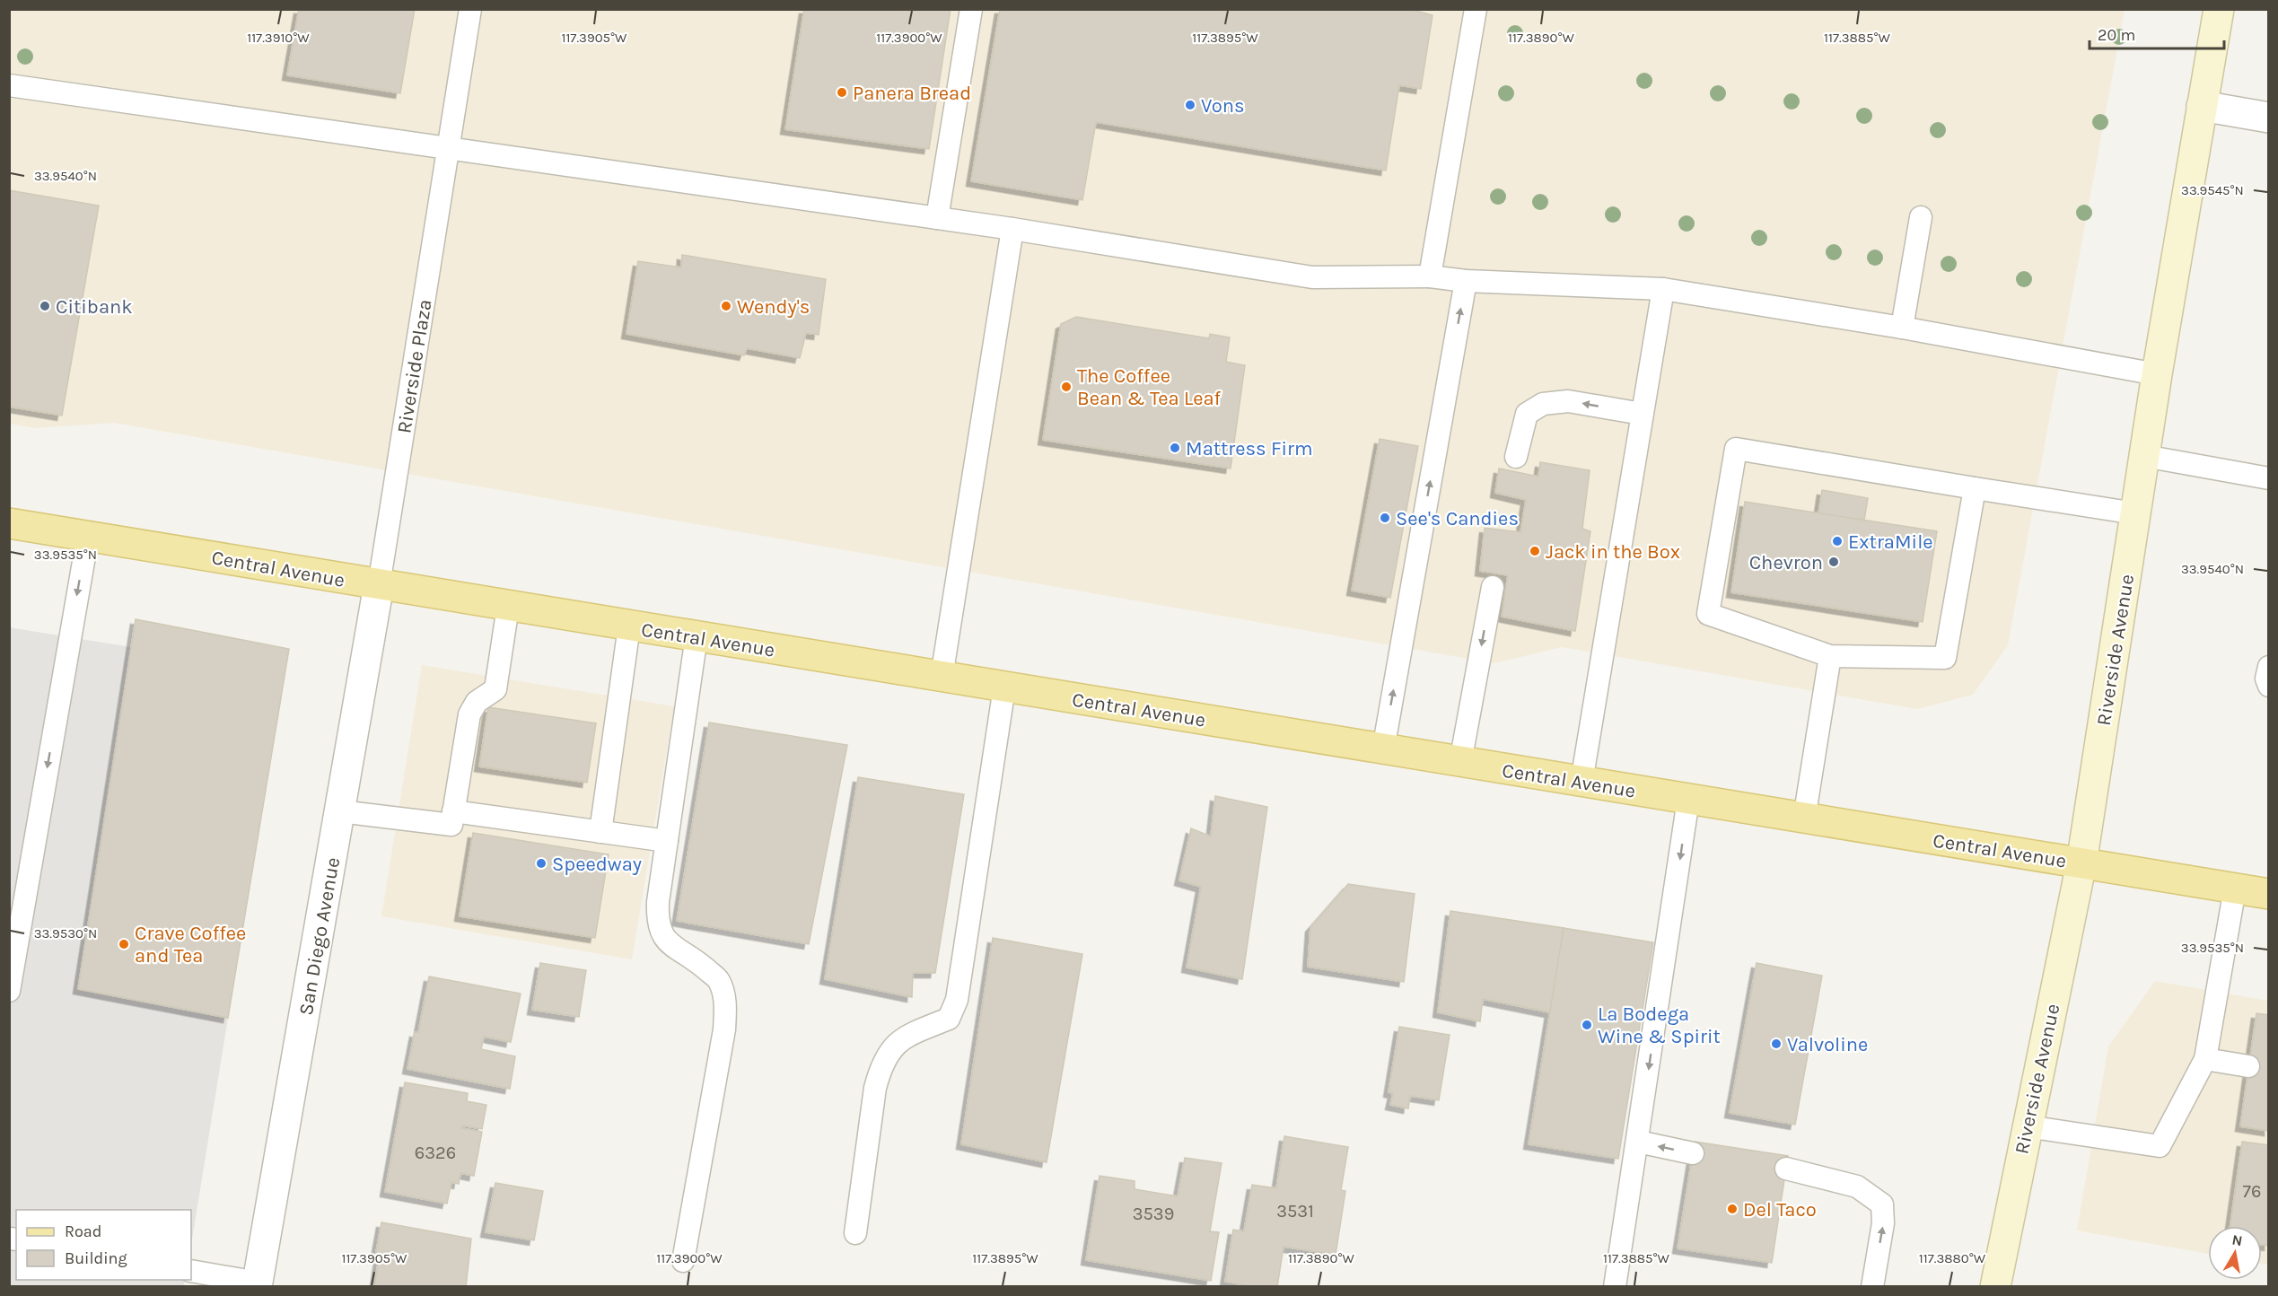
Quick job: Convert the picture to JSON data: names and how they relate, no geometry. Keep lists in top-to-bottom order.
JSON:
{
  "streets": {
    "main road": ["Central Avenue", "Riverside Avenue"],
    "street": ["San Diego Avenue"],
    "lane": ["Riverside Plaza"]
  },
  "crossings": [
    ["Riverside Plaza", "Central Avenue"],
    ["Riverside Plaza", "San Diego Avenue"],
    ["Central Avenue", "Riverside Avenue"],
    ["Central Avenue", "San Diego Avenue"]
  ],
  "places": [
    "Panera Bread",
    "Vons",
    "Citibank",
    "Wendy's",
    "The Coffee Bean & Tea Leaf",
    "Mattress Firm",
    "See's Candies",
    "ExtraMile",
    "Jack in the Box",
    "Chevron",
    "Speedway",
    "Crave Coffee and Tea",
    "La Bodega Wine & Spirit",
    "Valvoline",
    "Del Taco"
  ],
  "house_numbers": [
    "6326",
    "76",
    "3531",
    "3539"
  ],
  "legend": ["Road", "Building"],
  "scale_bar": "20 m",
  "north": "top",
  "coordinates": [
    "117.3910°W",
    "117.3905°W",
    "117.3900°W",
    "117.3895°W",
    "117.3890°W",
    "117.3885°W",
    "33.9540°N",
    "33.9545°N",
    "33.9535°N",
    "33.9530°N",
    "117.3880°W"
  ]
}
